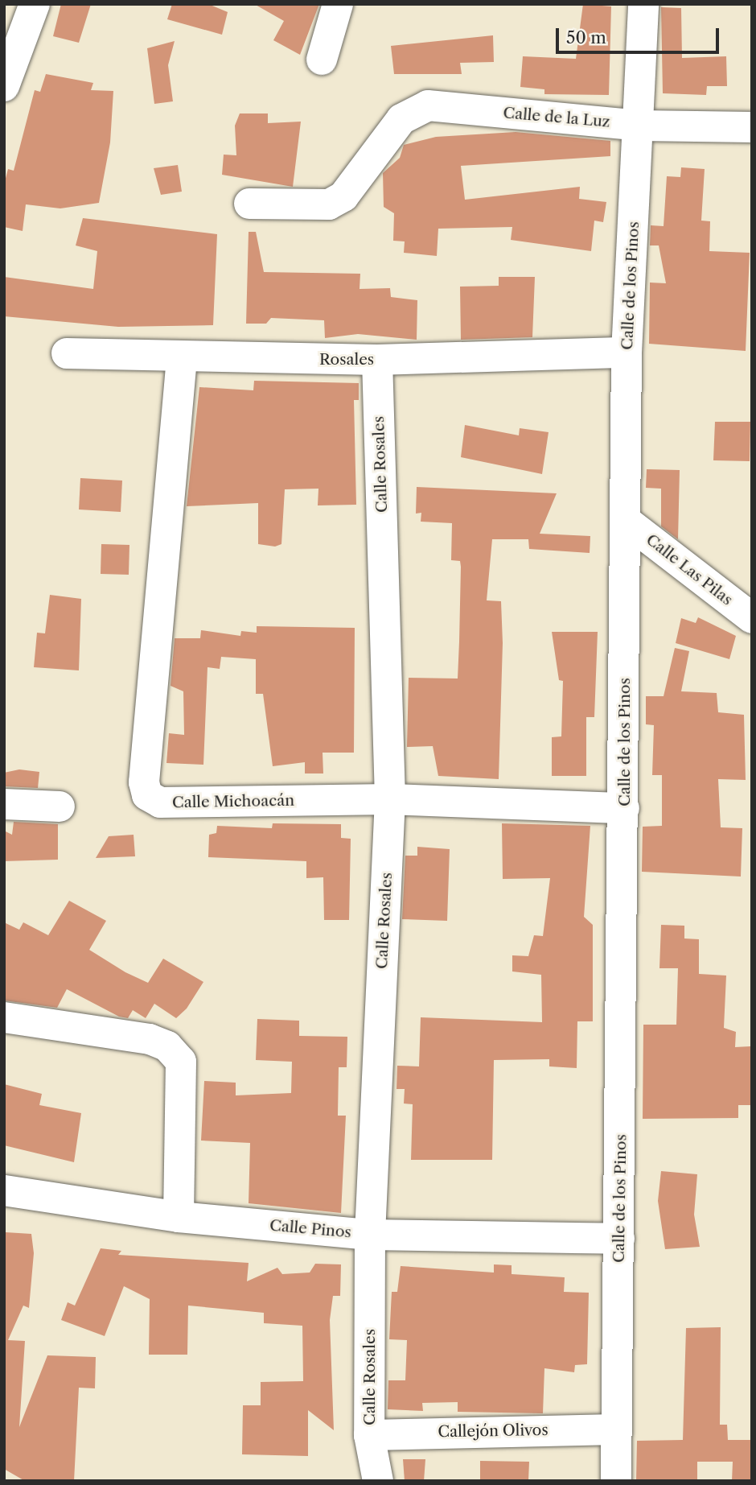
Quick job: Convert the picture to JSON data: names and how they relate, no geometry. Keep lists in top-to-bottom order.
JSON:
{
  "streets": {
    "street": [
      "Calle de la Luz",
      "Calle de los Pinos",
      "Rosales",
      "Calle Rosales",
      "Calle Las Pilas",
      "Calle Michoacán",
      "Calle Pinos",
      "Callejón Olivos"
    ]
  },
  "crossings": [
    ["Calle de la Luz", "Calle de los Pinos"],
    ["Calle de los Pinos", "Rosales"],
    ["Calle de los Pinos", "Calle Las Pilas"],
    ["Calle de los Pinos", "Calle Michoacán"],
    ["Calle de los Pinos", "Calle Pinos"],
    ["Calle de los Pinos", "Callejón Olivos"],
    ["Rosales", "Calle Rosales"],
    ["Rosales", "Calle Michoacán"],
    ["Calle Rosales", "Calle Michoacán"],
    ["Calle Rosales", "Calle Pinos"],
    ["Calle Rosales", "Callejón Olivos"]
  ],
  "scale_bar": "50 m"
}
